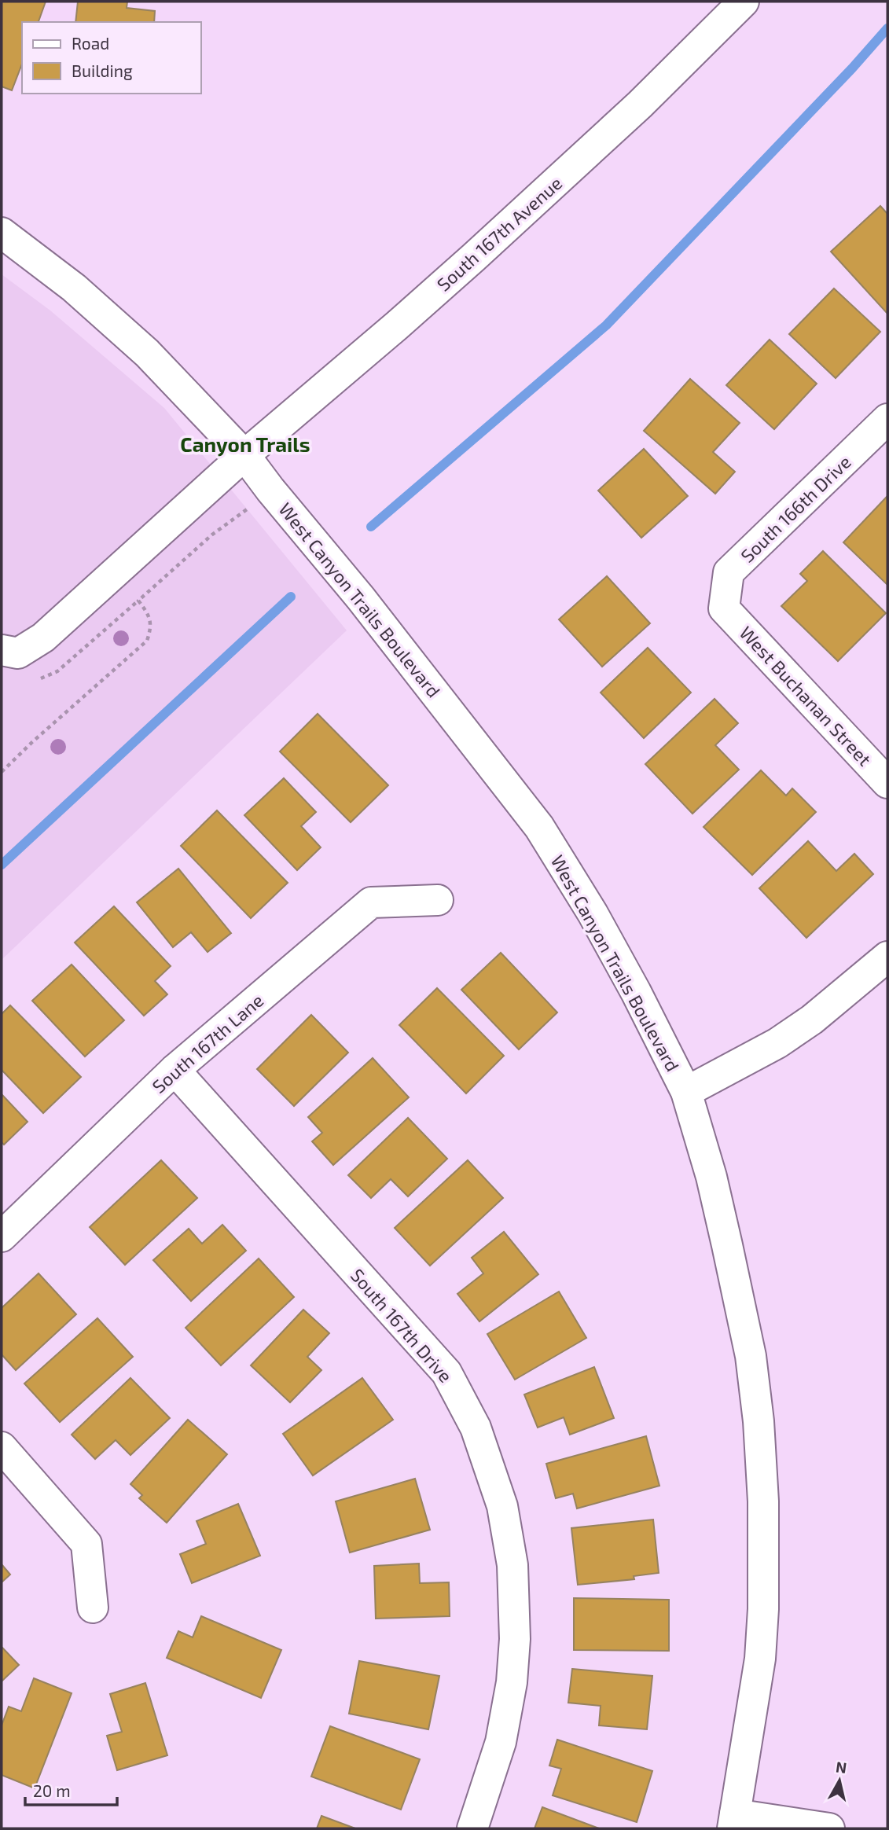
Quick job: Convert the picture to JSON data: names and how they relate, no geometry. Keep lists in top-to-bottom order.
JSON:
{
  "streets": {
    "street": [
      "South 167th Avenue",
      "South 166th Drive",
      "West Canyon Trails Boulevard",
      "West Buchanan Street",
      "South 167th Lane",
      "South 167th Drive"
    ]
  },
  "crossings": [
    ["South 167th Avenue", "West Canyon Trails Boulevard"],
    ["South 166th Drive", "West Buchanan Street"],
    ["South 167th Lane", "South 167th Drive"]
  ],
  "districts": ["Canyon Trails"],
  "legend": ["Road", "Building"],
  "scale_bar": "20 m",
  "north": "top"
}
